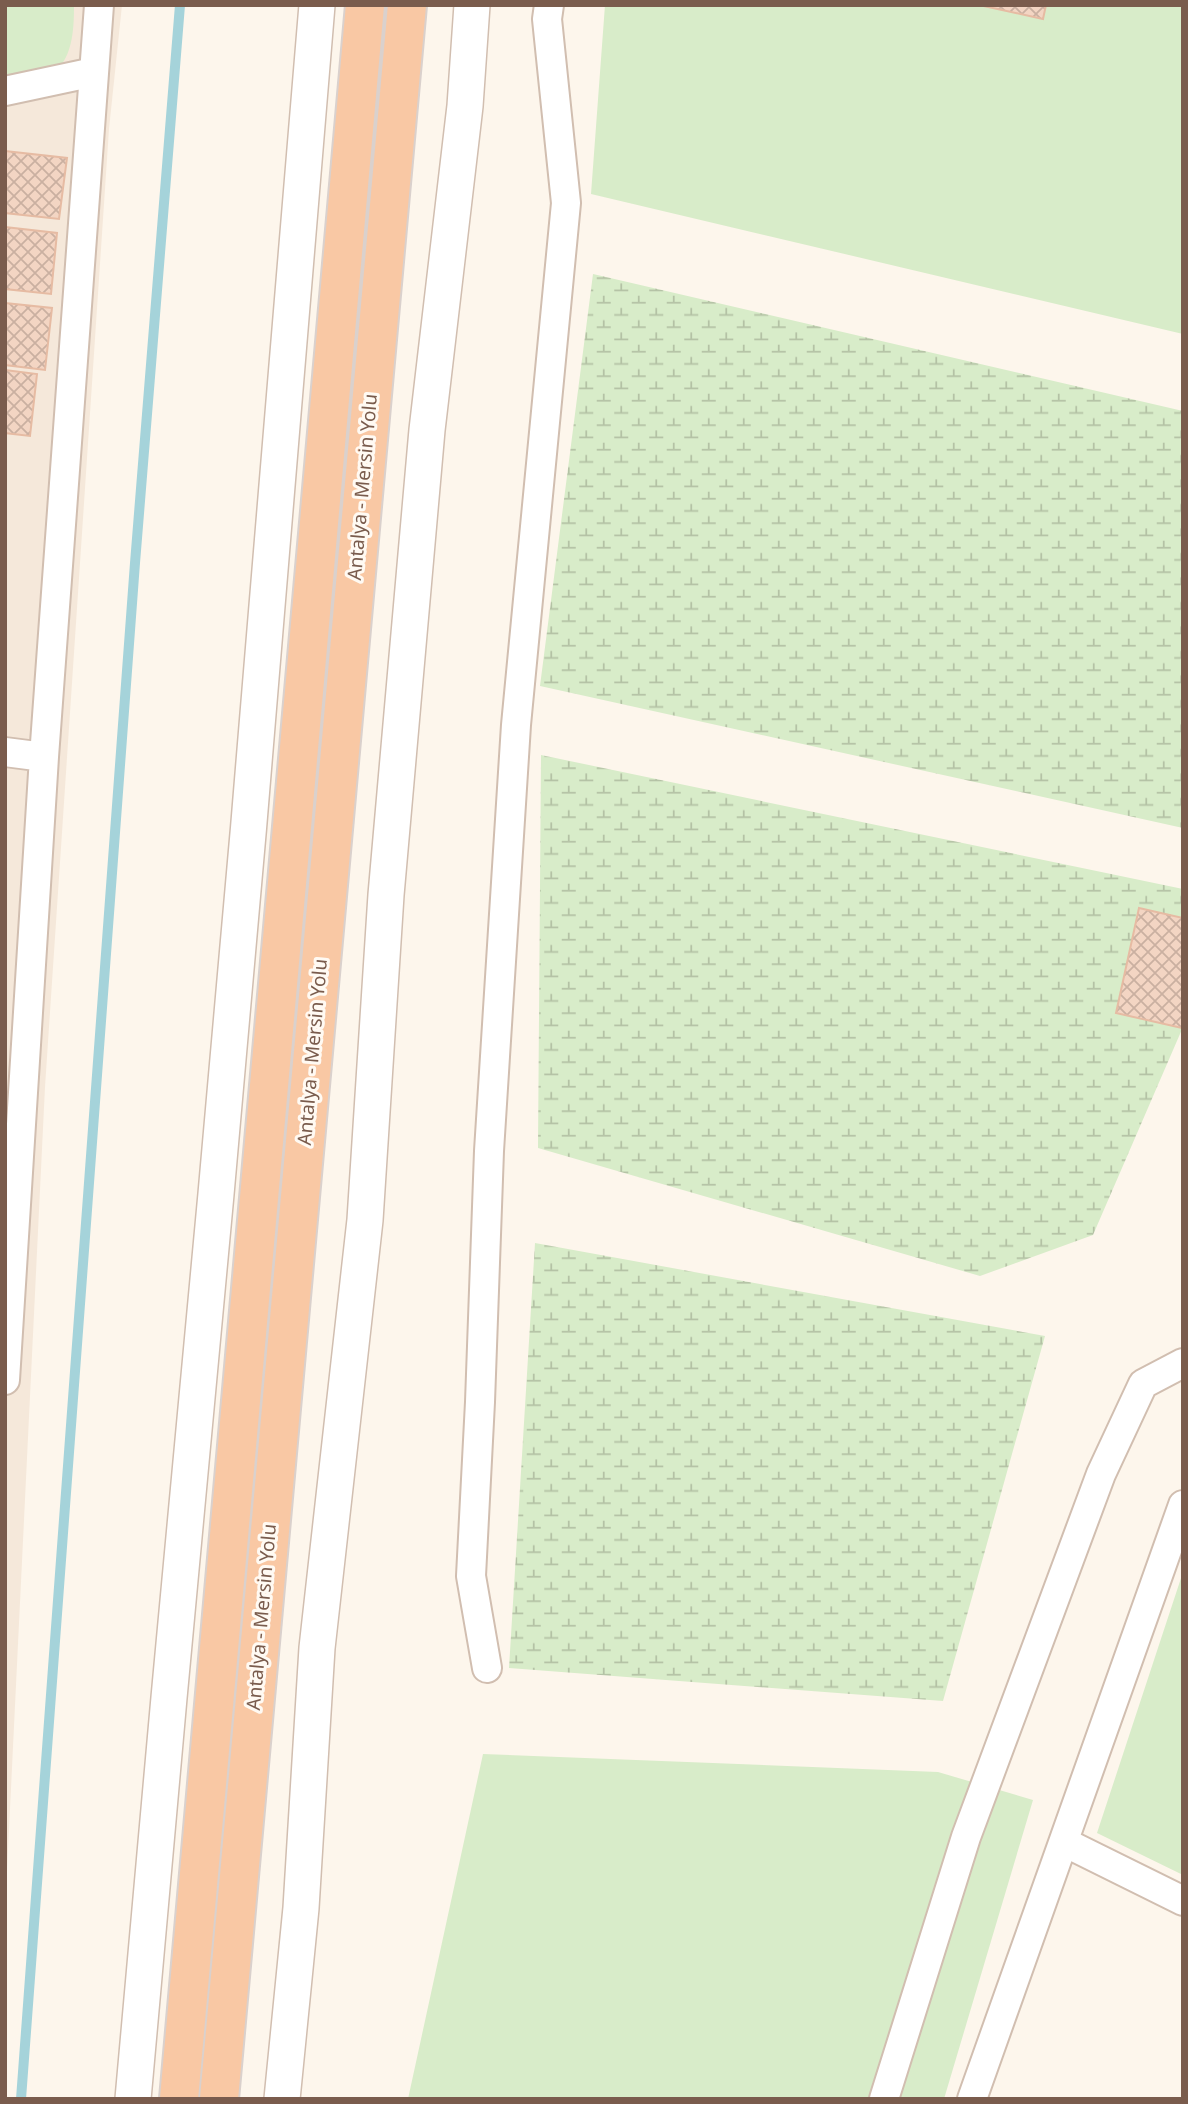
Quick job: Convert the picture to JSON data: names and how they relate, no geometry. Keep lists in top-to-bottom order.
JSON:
{
  "streets": {
    "highway": ["Antalya - Mersin Yolu"]
  }
}
